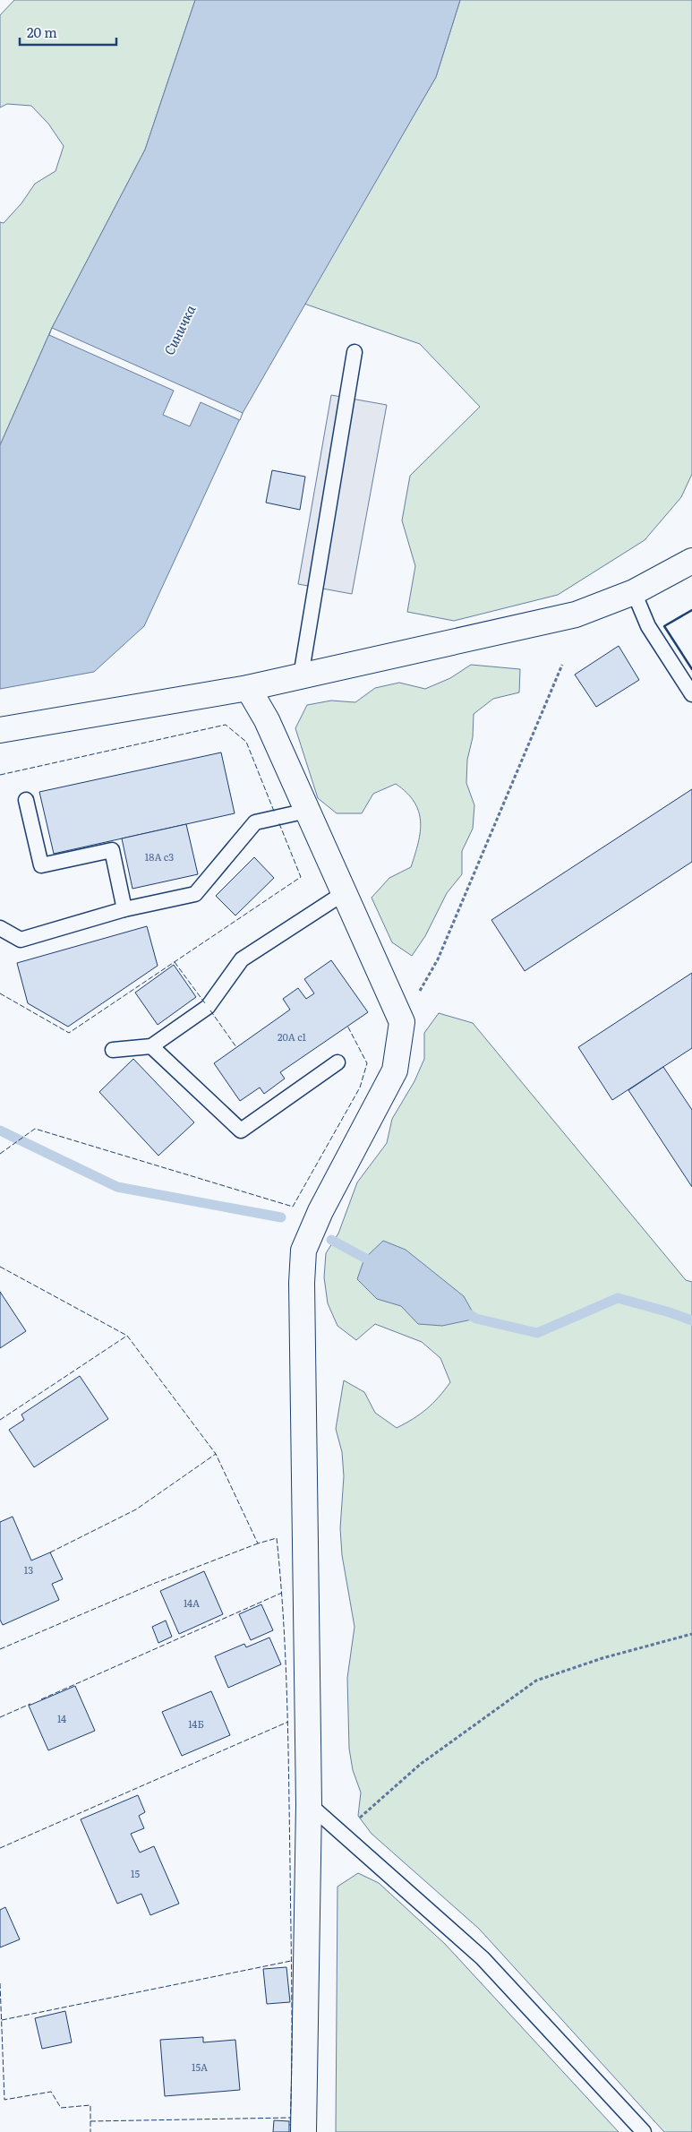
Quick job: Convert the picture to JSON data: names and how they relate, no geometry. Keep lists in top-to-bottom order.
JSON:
{
  "water": ["Синичка"],
  "house_numbers": [
    "18А с3",
    "20А с1",
    "13",
    "14А",
    "14",
    "14Б",
    "15",
    "15А"
  ],
  "scale_bar": "20 m"
}
